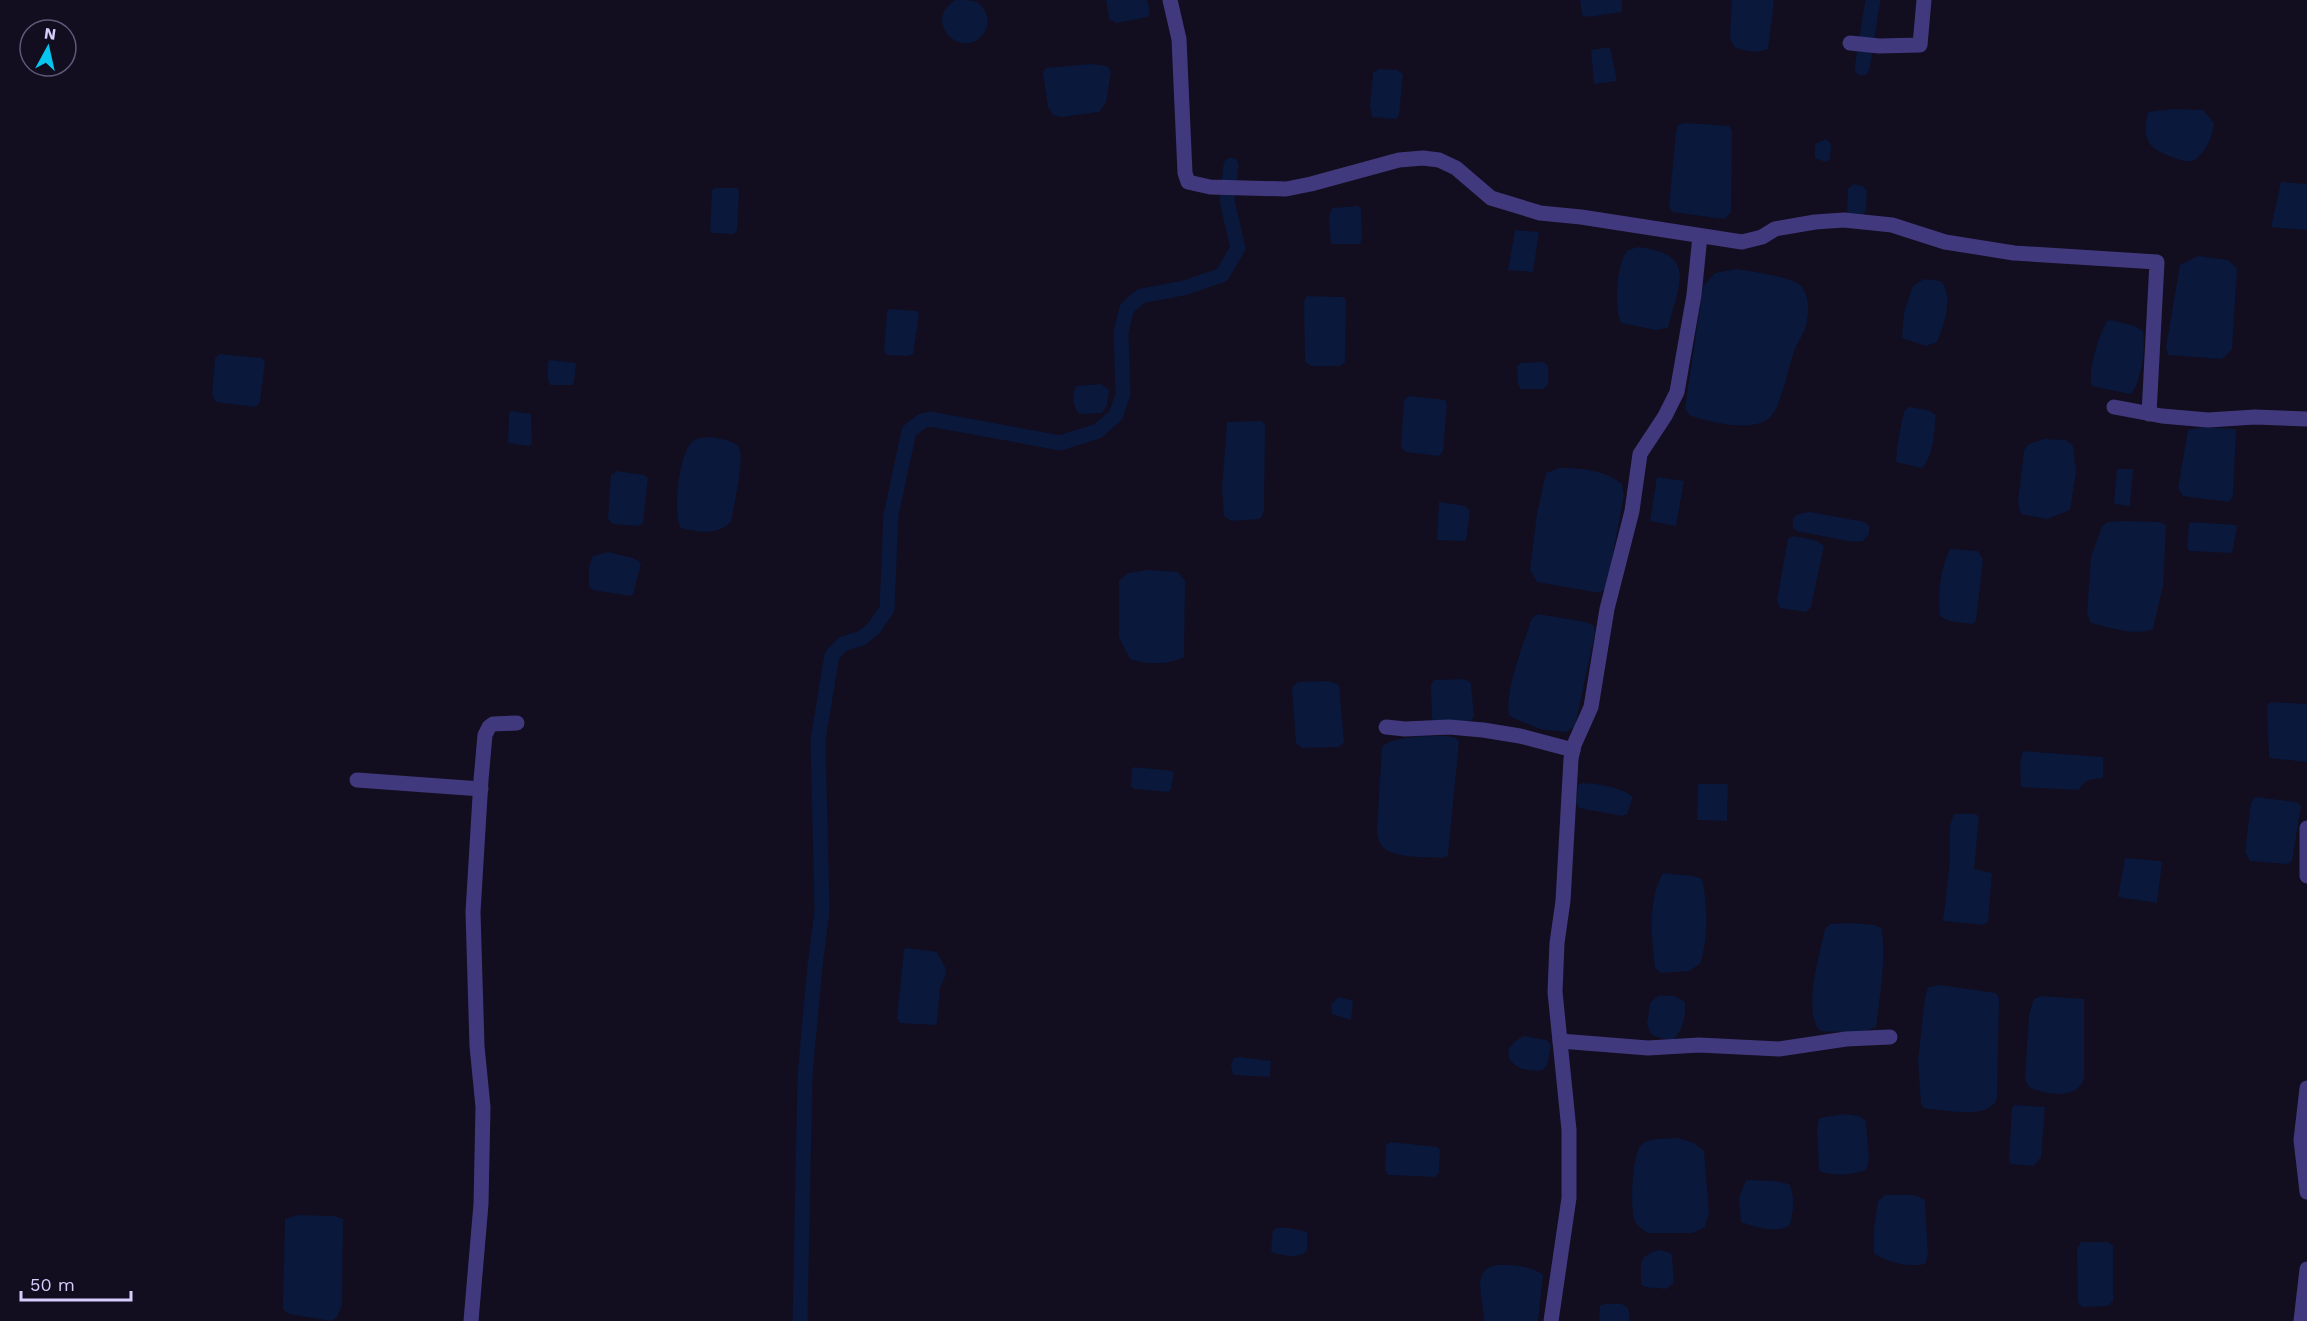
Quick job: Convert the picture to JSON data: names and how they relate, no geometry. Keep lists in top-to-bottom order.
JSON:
{
  "scale_bar": "50 m",
  "north": "top"
}
